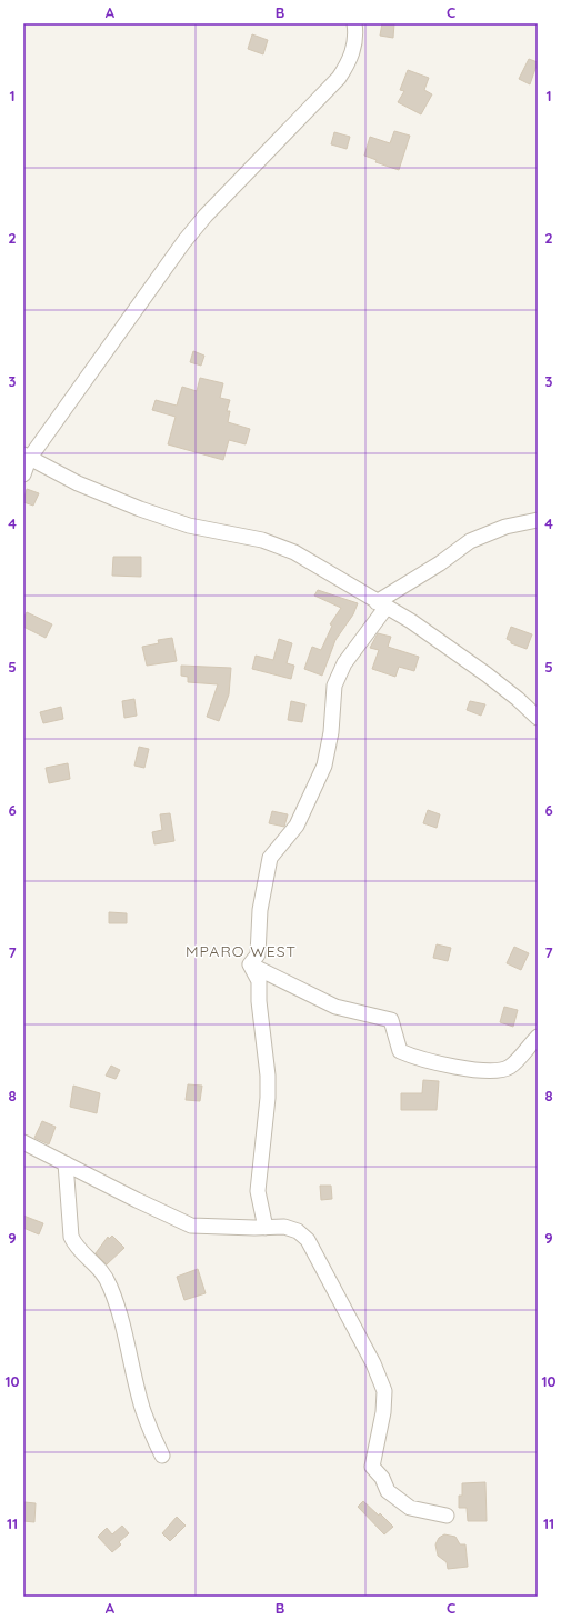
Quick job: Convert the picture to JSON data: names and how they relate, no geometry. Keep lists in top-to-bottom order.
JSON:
{
  "districts": ["MPARO WEST"],
  "grid": {
    "columns": ["A", "B", "C"],
    "rows": [
      "1",
      "2",
      "3",
      "4",
      "5",
      "6",
      "7",
      "8",
      "9",
      "10",
      "11"
    ]
  }
}
